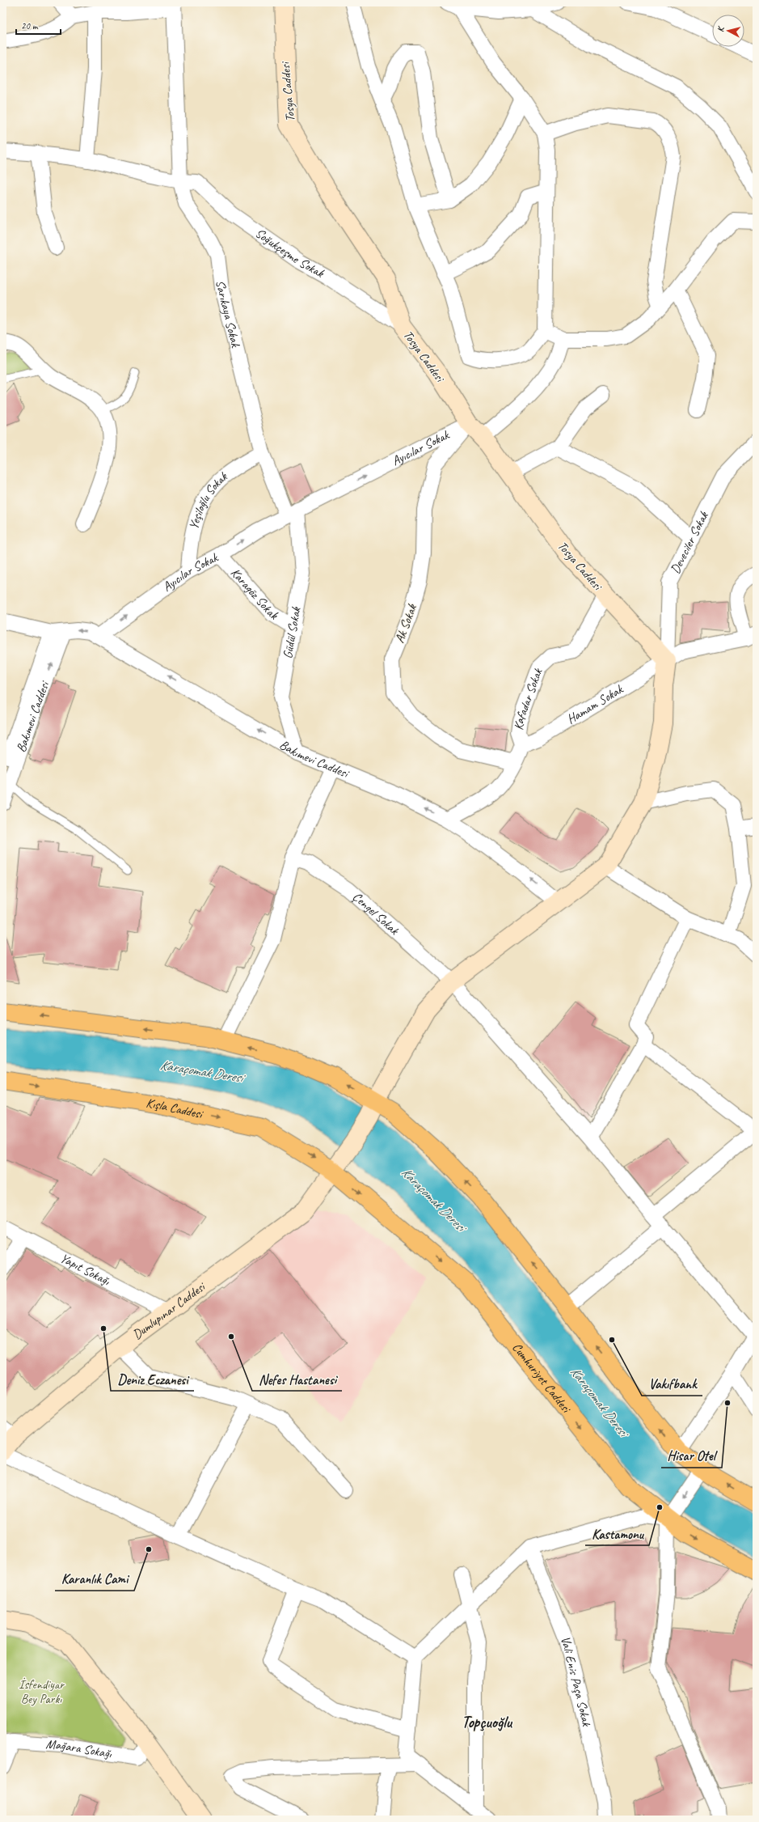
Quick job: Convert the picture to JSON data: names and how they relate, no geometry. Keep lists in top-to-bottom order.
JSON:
{
  "streets": {
    "main road": [
      "Tosya Caddesi",
      "Kışla Caddesi",
      "Dumlupınar Caddesi",
      "Cumhuriyet Caddesi"
    ],
    "street": [
      "Soğukçeşme Sokak",
      "Sarıkaya Sokak",
      "Ayıcılar Sokak",
      "Yeşiloğlu Sokak",
      "Deveciler Sokak",
      "Karagöz Sokak",
      "Ak Sokak",
      "Güdül Sokak",
      "Kafadar Sokak",
      "Hamam Sokak",
      "Bakımevi Caddesi",
      "Çengel Sokak",
      "Yapıt Sokağı",
      "Vali Enis Paşa Sokak",
      "Mağara Sokağı"
    ]
  },
  "crossings": [
    ["Tosya Caddesi", "Soğukçeşme Sokak"],
    ["Tosya Caddesi", "Ayıcılar Sokak"],
    ["Tosya Caddesi", "Deveciler Sokak"],
    ["Tosya Caddesi", "Ak Sokak"],
    ["Tosya Caddesi", "Kafadar Sokak"],
    ["Tosya Caddesi", "Hamam Sokak"],
    ["Soğukçeşme Sokak", "Sarıkaya Sokak"],
    ["Sarıkaya Sokak", "Yeşiloğlu Sokak"],
    ["Ayıcılar Sokak", "Yeşiloğlu Sokak"],
    ["Ayıcılar Sokak", "Karagöz Sokak"],
    ["Ayıcılar Sokak", "Ak Sokak"],
    ["Ayıcılar Sokak", "Güdül Sokak"],
    ["Ayıcılar Sokak", "Bakımevi Caddesi"],
    ["Deveciler Sokak", "Hamam Sokak"],
    ["Karagöz Sokak", "Güdül Sokak"],
    ["Ak Sokak", "Kafadar Sokak"],
    ["Güdül Sokak", "Bakımevi Caddesi"],
    ["Kafadar Sokak", "Hamam Sokak"],
    ["Kafadar Sokak", "Bakımevi Caddesi"],
    ["Bakımevi Caddesi", "Dumlupınar Caddesi"],
    ["Çengel Sokak", "Dumlupınar Caddesi"],
    ["Kışla Caddesi", "Dumlupınar Caddesi"],
    ["Kışla Caddesi", "Cumhuriyet Caddesi"],
    ["Yapıt Sokağı", "Dumlupınar Caddesi"],
    ["Dumlupınar Caddesi", "Cumhuriyet Caddesi"]
  ],
  "one_way": ["Ayıcılar Sokak", "Bakımevi Caddesi"],
  "districts": ["Topçuoğlu"],
  "water": ["Karaçomak Deresi"],
  "parks": ["İsfendiyar Bey Parkı"],
  "places": [
    "Deniz Eczanesi",
    "Nefes Hastanesi",
    "Vakıfbank",
    "Hisar Otel",
    "Kastamonu",
    "Karanlık Cami"
  ],
  "scale_bar": "20 m",
  "north": "left"
}
